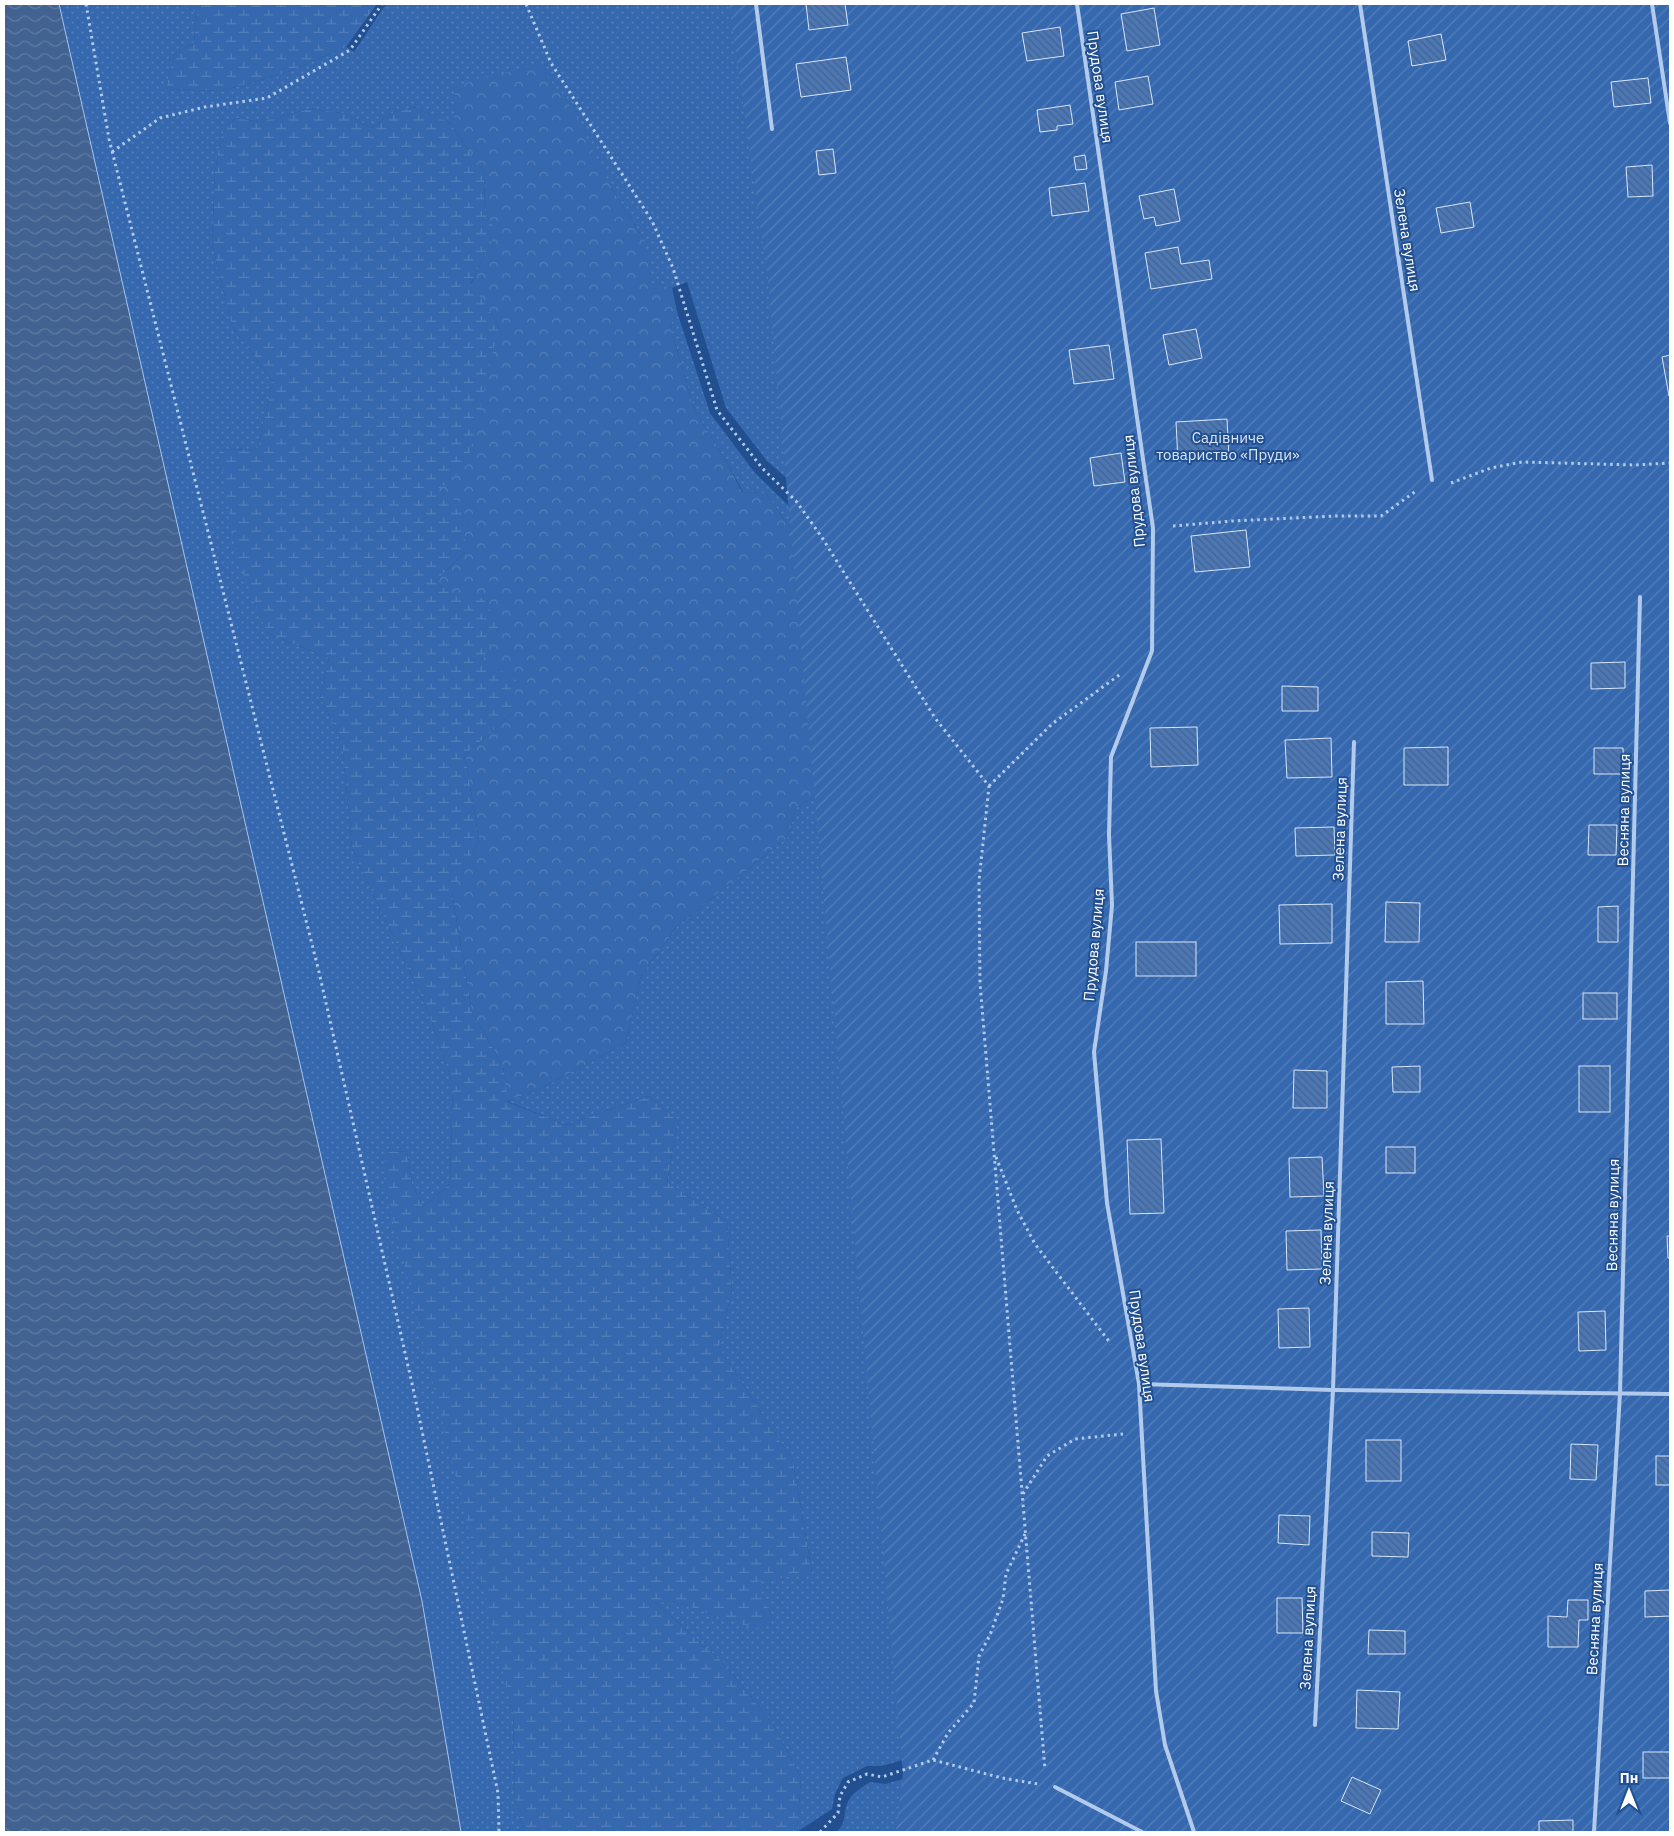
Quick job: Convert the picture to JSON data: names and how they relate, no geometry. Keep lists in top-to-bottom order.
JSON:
{
  "streets": {
    "lane": ["Прудова вулиця", "Зелена вулиця", "Весняна вулиця"]
  },
  "parks": ["Садівниче товариство «Пруди»"],
  "north": "top"
}
